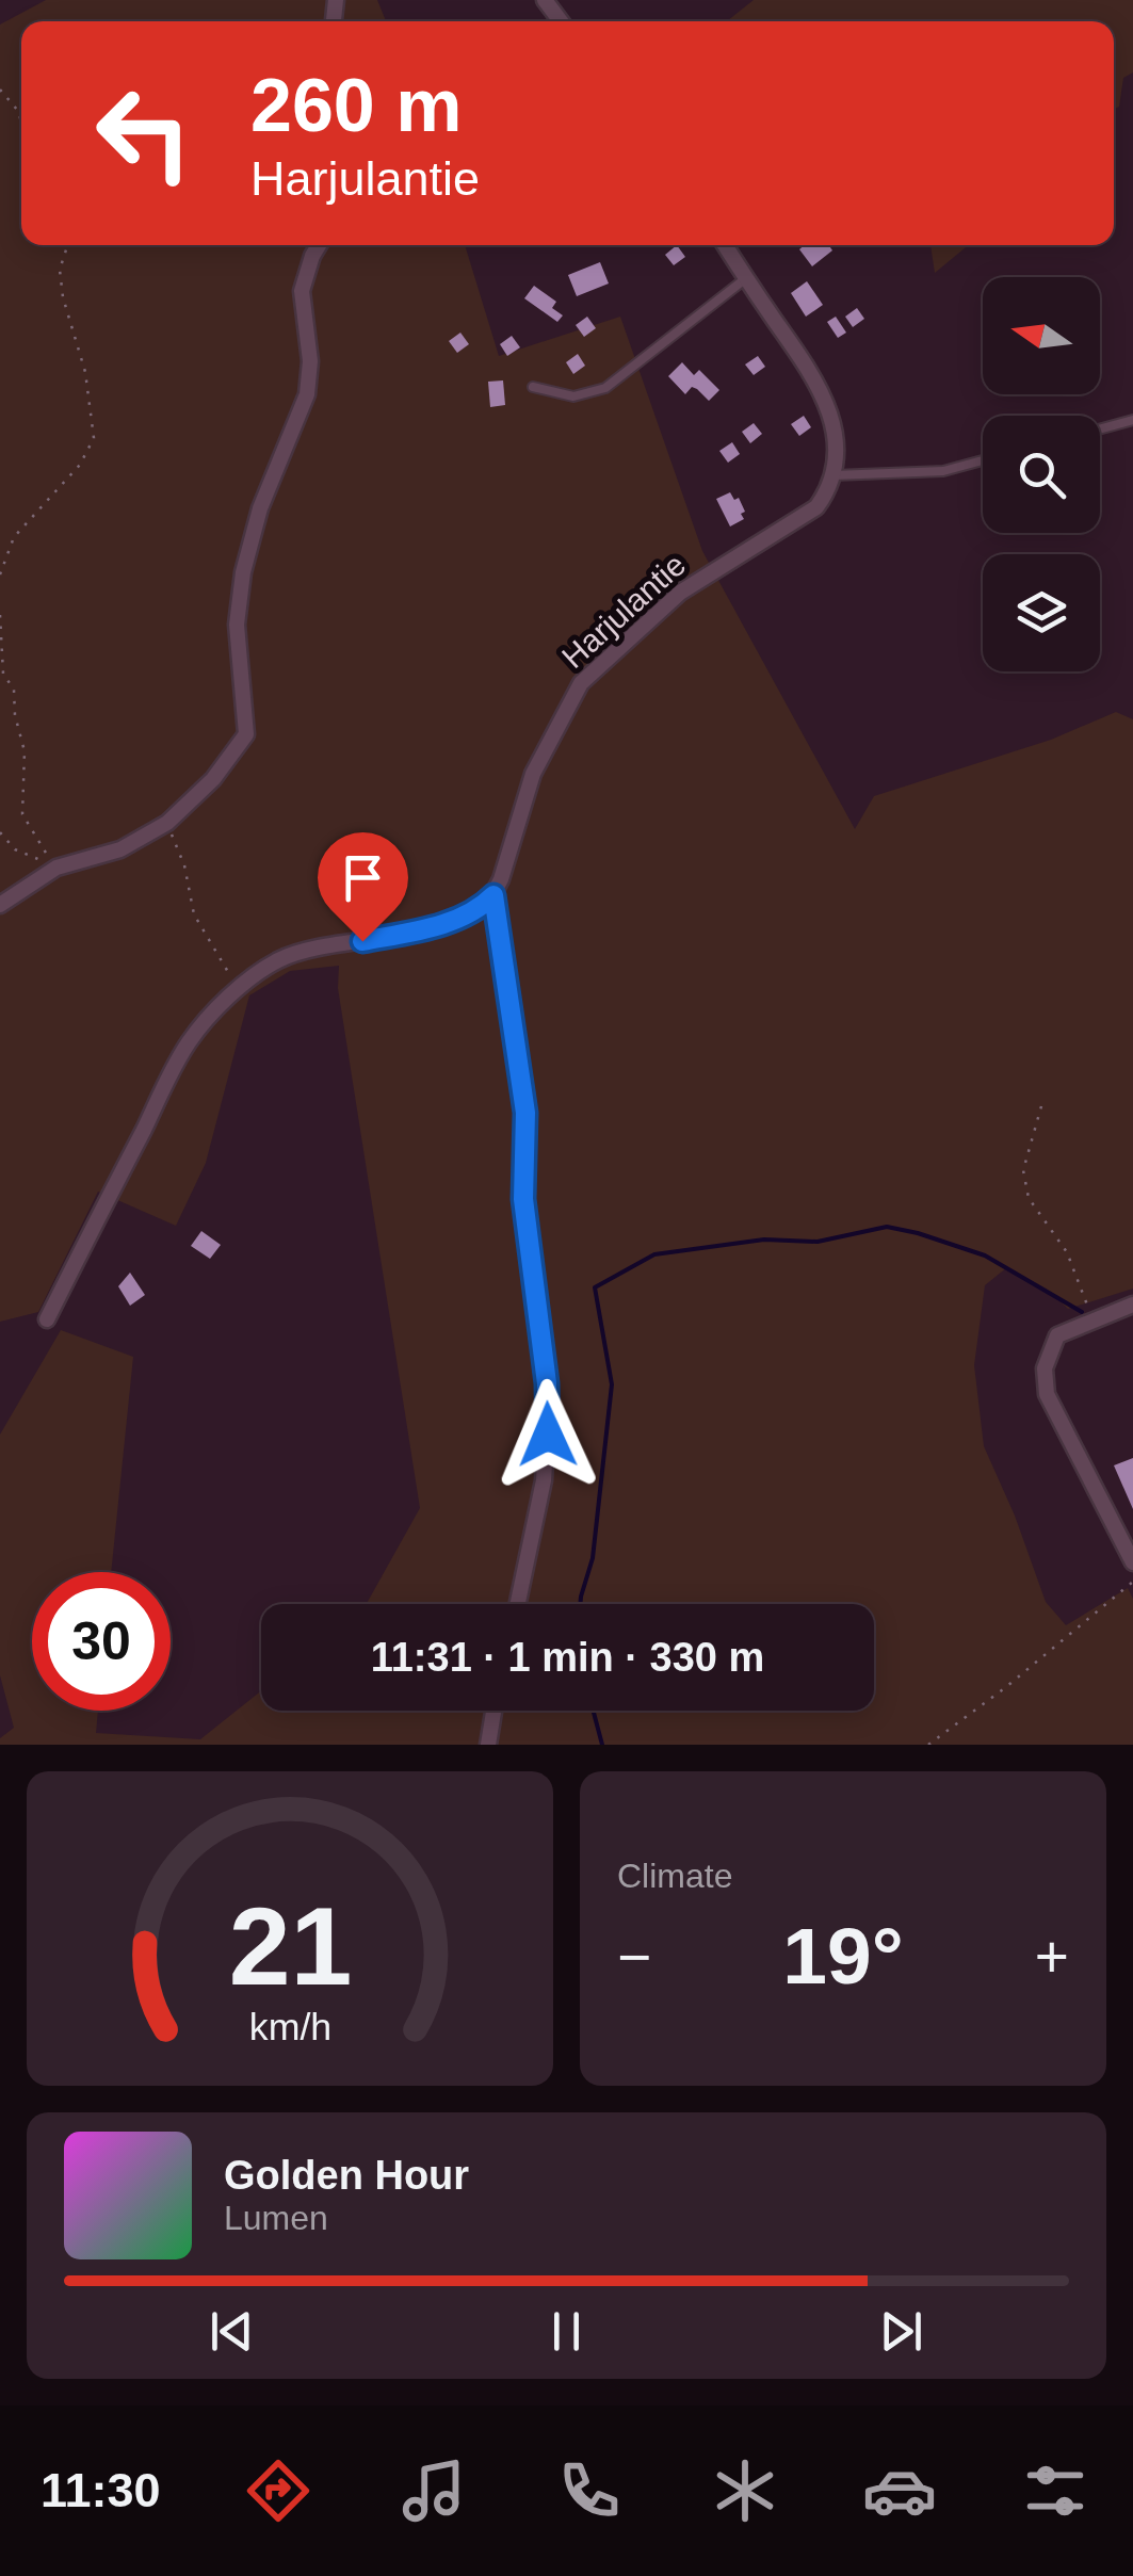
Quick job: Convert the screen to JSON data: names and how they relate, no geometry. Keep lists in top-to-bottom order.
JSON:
{
  "streets": {
    "street": ["Harjulantie"]
  },
  "north": "left",
  "page": {
    "turn": ["260 m", "Harjulantie"],
    "limit": "30",
    "trip": "11:31 · 1 min · 330 m",
    "tile": "Climate",
    "heat": ["−", "19°", "+"],
    "song": ["Golden Hour", "Lumen"],
    "tabs": "11:30",
    "gauge": ["21", "km/h"]
  }
}
